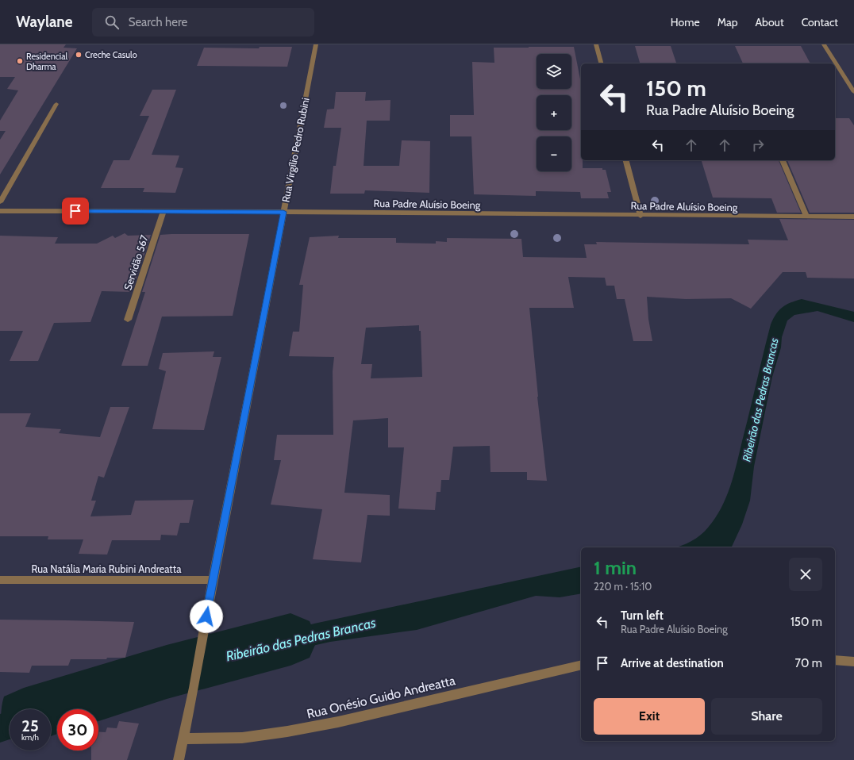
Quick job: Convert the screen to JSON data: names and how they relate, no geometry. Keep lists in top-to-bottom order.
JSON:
{
  "streets": {
    "street": [
      "Rua Virgílio Pedro Rubini",
      "Rua Padre Aluísio Boeing",
      "Servidão 567",
      "Rua Natália Maria Rubini Andreatta",
      "Rua Onésio Guido Andreatta"
    ]
  },
  "crossings": [
    ["Rua Virgílio Pedro Rubini", "Rua Padre Aluísio Boeing"],
    ["Rua Virgílio Pedro Rubini", "Rua Natália Maria Rubini Andreatta"],
    ["Rua Virgílio Pedro Rubini", "Rua Onésio Guido Andreatta"],
    ["Rua Padre Aluísio Boeing", "Servidão 567"]
  ],
  "water": ["Ribeirão das Pedras Brancas"],
  "places": ["Creche Casulo", "Residencial Dharma"],
  "page": {
    "header": "Waylane",
    "search": "Search here",
    "nav": [
      "Home",
      "Map",
      "About",
      "Contact"
    ],
    "map_buttons": ["+", "−"],
    "turn": ["150 m", "Rua Padre Aluísio Boeing"],
    "heading": ["1 min", "220 m · 15:10"],
    "list": [
      {
        "name": "Turn left",
        "note": "Rua Padre Aluísio Boeing",
        "value": "150 m"
      },
      {
        "name": "Arrive at destination",
        "value": "70 m"
      }
    ],
    "buttons": ["Exit", "Share"],
    "speed": "25 km/h",
    "limit": "30"
  }
}
